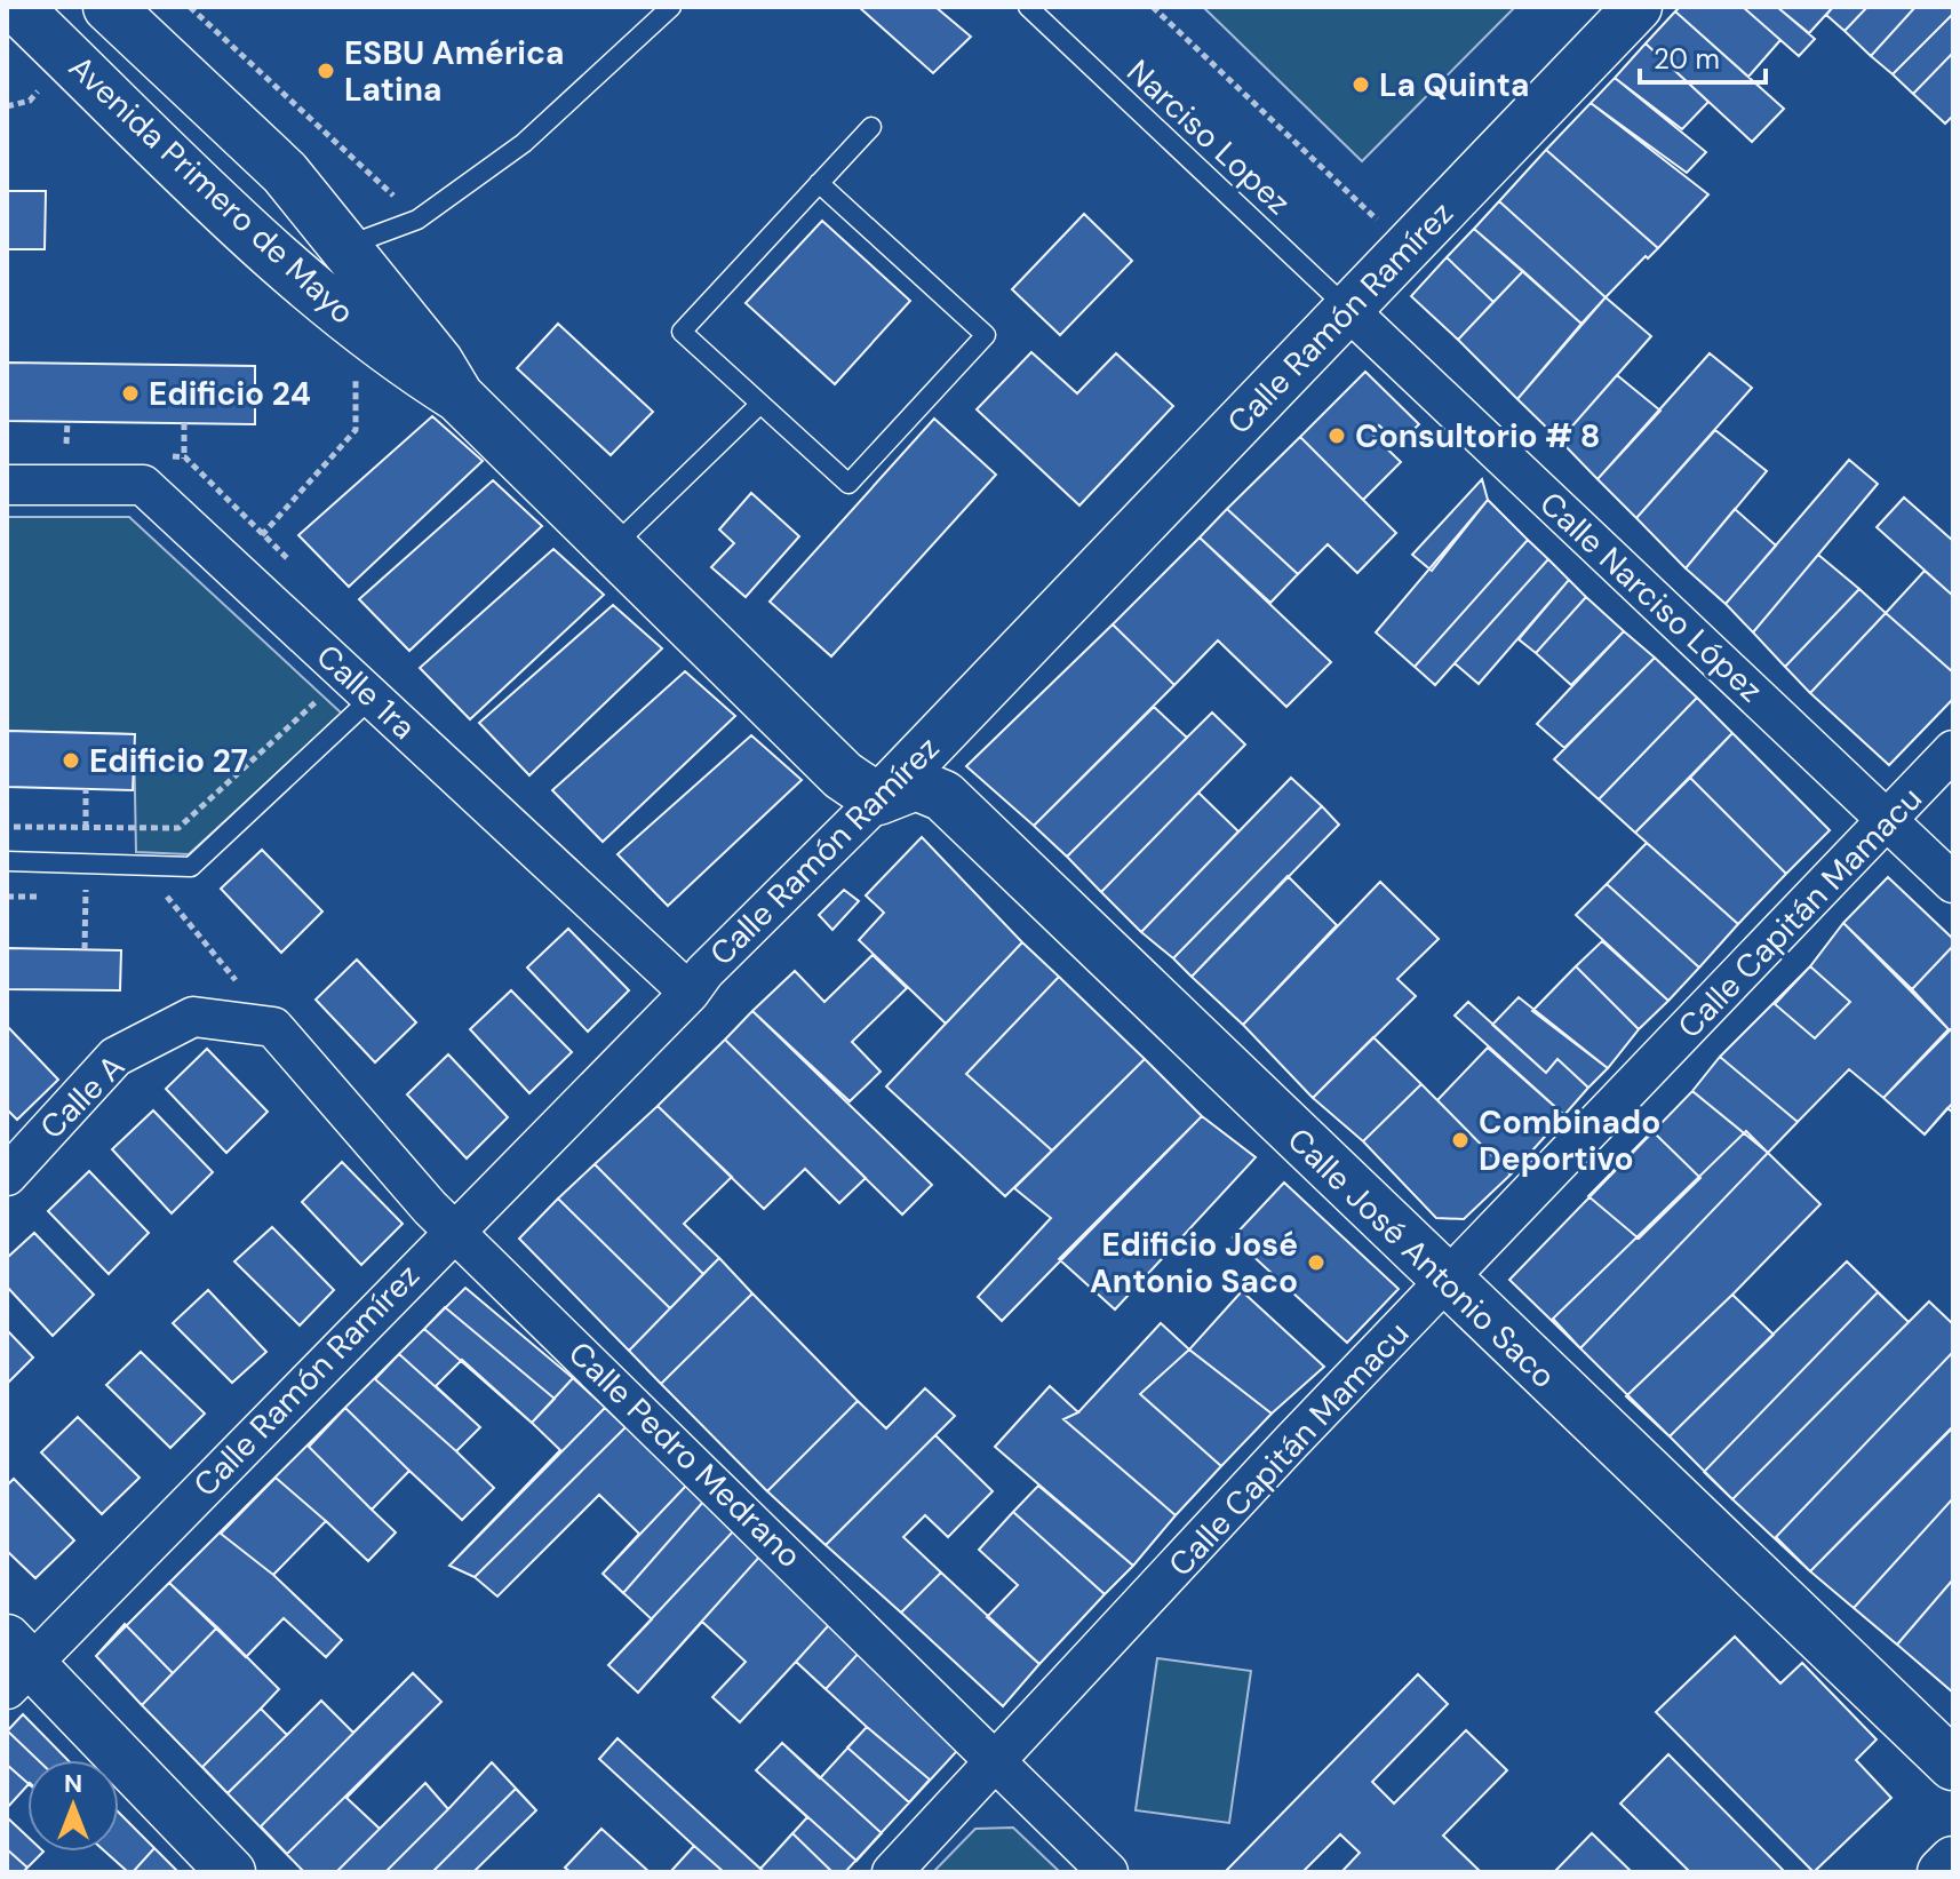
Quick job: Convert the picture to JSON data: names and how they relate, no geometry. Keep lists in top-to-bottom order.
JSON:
{
  "streets": {
    "main road": ["Avenida Primero de Mayo", "Calle José Antonio Saco"],
    "street": [
      "Calle Ramón Ramírez",
      "Calle Narciso López",
      "Calle 1ra",
      "Calle Capitán Mamacu",
      "Calle A",
      "Calle Pedro Medrano"
    ],
    "lane": ["Narciso Lopez"]
  },
  "crossings": [
    ["Narciso Lopez", "Calle Ramón Ramírez"],
    ["Narciso Lopez", "Calle Narciso López"],
    ["Avenida Primero de Mayo", "Calle Ramón Ramírez"],
    ["Avenida Primero de Mayo", "Calle José Antonio Saco"],
    ["Calle Ramón Ramírez", "Calle Narciso López"],
    ["Calle Ramón Ramírez", "Calle 1ra"],
    ["Calle Ramón Ramírez", "Calle José Antonio Saco"],
    ["Calle Ramón Ramírez", "Calle Pedro Medrano"],
    ["Calle Narciso López", "Calle Capitán Mamacu"],
    ["Calle Capitán Mamacu", "Calle José Antonio Saco"],
    ["Calle Capitán Mamacu", "Calle Pedro Medrano"],
    ["Calle A", "Calle Pedro Medrano"]
  ],
  "places": [
    "ESBU América Latina",
    "La Quinta",
    "Edificio 24",
    "Consultorio # 8",
    "Edificio 27",
    "Combinado Deportivo",
    "Edificio José Antonio Saco"
  ],
  "scale_bar": "20 m",
  "north": "top"
}
